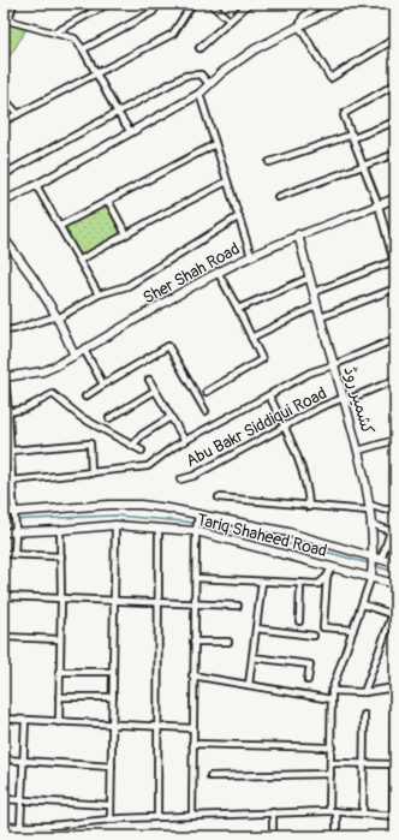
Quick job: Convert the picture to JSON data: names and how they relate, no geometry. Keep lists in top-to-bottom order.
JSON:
{
  "streets": {
    "main road": ["Sher Shah Road", "کشمیر روڈ", "Tariq Shaheed Road"],
    "street": ["Abu Bakr Siddiqui Road"]
  },
  "crossings": [
    ["Sher Shah Road", "کشمیر روڈ"],
    ["کشمیر روڈ", "Abu Bakr Siddiqui Road"],
    ["کشمیر روڈ", "Tariq Shaheed Road"]
  ]
}
